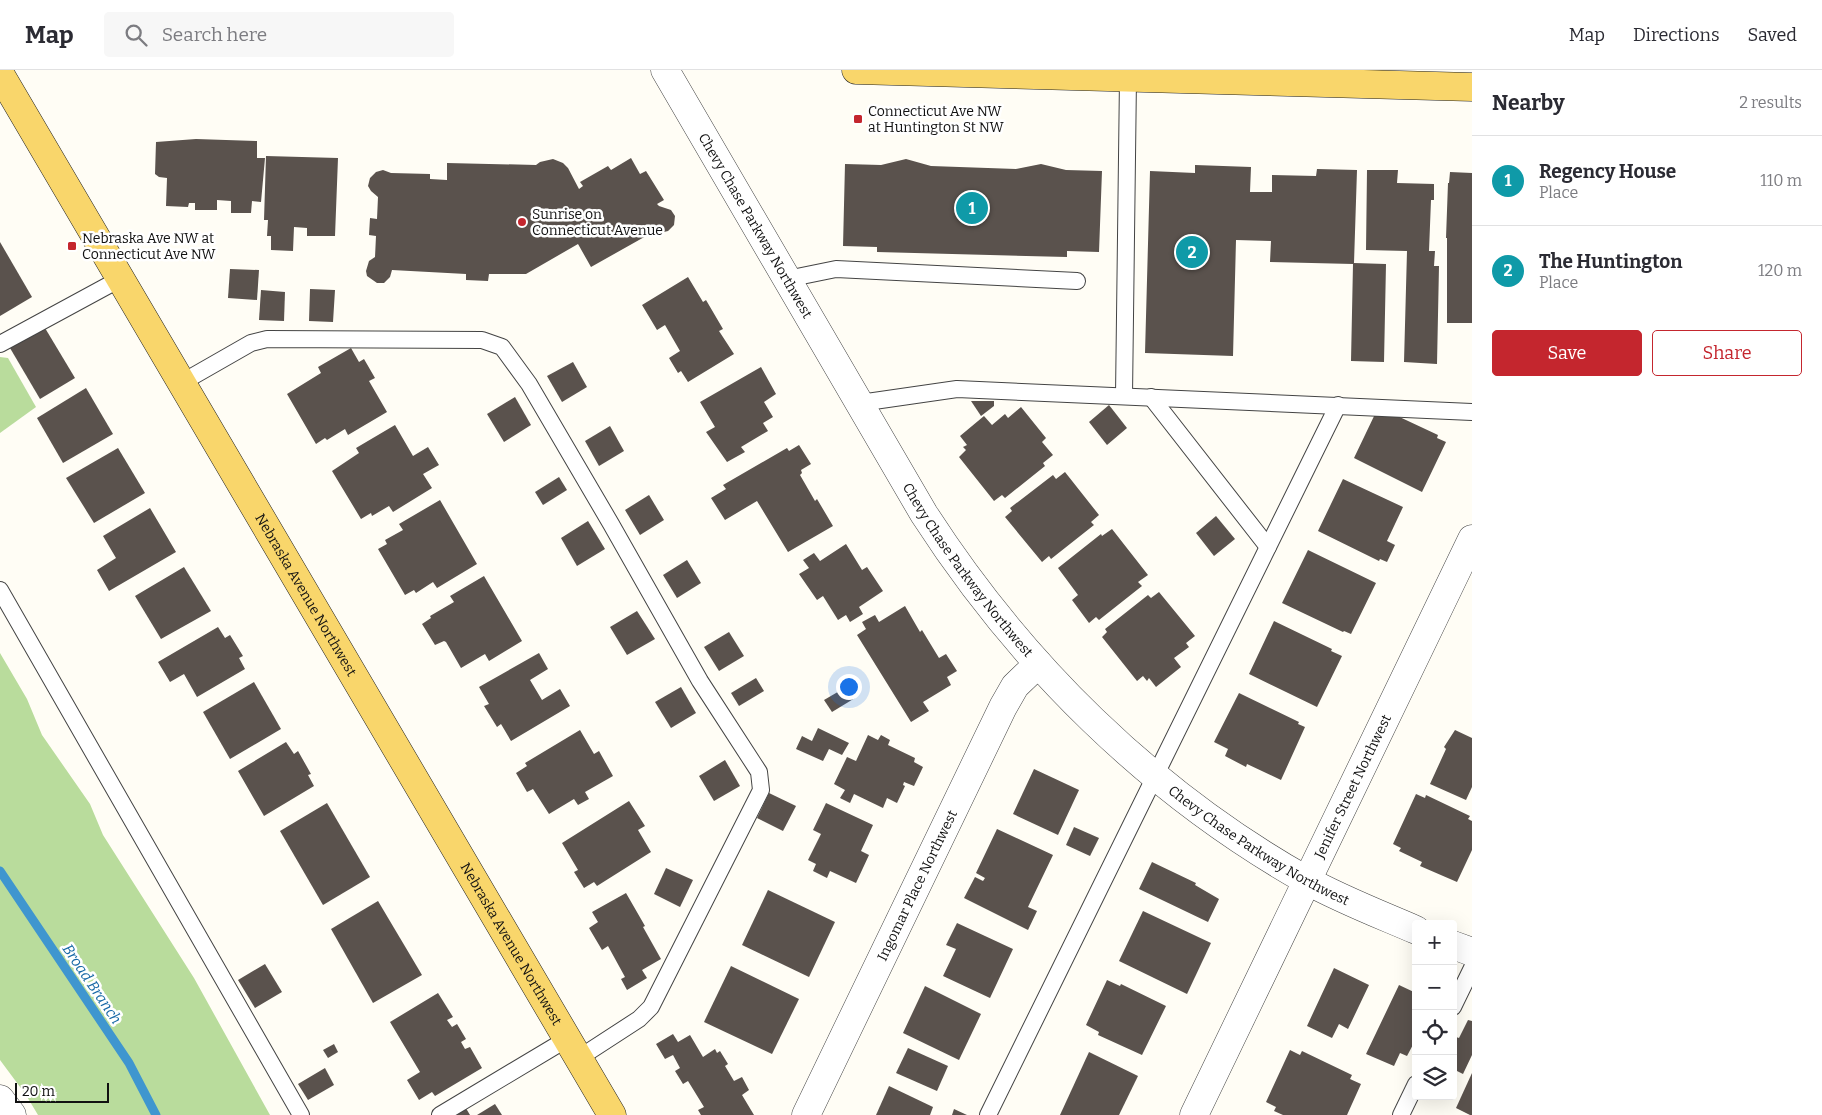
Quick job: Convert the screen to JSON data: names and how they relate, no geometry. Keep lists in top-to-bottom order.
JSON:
{
  "streets": {
    "main road": ["Nebraska Avenue Northwest"],
    "street": ["Chevy Chase Parkway Northwest", "Jenifer Street Northwest", "Ingomar Place Northwest"]
  },
  "crossings": [
    ["Chevy Chase Parkway Northwest", "Jenifer Street Northwest"],
    ["Chevy Chase Parkway Northwest", "Ingomar Place Northwest"]
  ],
  "water": ["Broad Branch"],
  "places": {
    "transit": ["Connecticut Ave NW at Huntington St NW", "Nebraska Ave NW at Connecticut Ave NW"],
    "other": ["Sunrise on Connecticut Avenue"]
  },
  "scale_bar": "20 m",
  "page": {
    "header": "Map",
    "search": "Search here",
    "nav": ["Map", "Directions", "Saved"],
    "heading": ["Nearby", "2 results"],
    "list": [
      {
        "mark": "1",
        "name": "Regency House",
        "note": "Place",
        "value": "110 m"
      },
      {
        "mark": "2",
        "name": "The Huntington",
        "note": "Place",
        "value": "120 m"
      }
    ],
    "pins": ["1", "2"],
    "buttons": ["Save", "Share"],
    "map_buttons": ["+", "−"],
    "scale": "20 m"
  }
}
